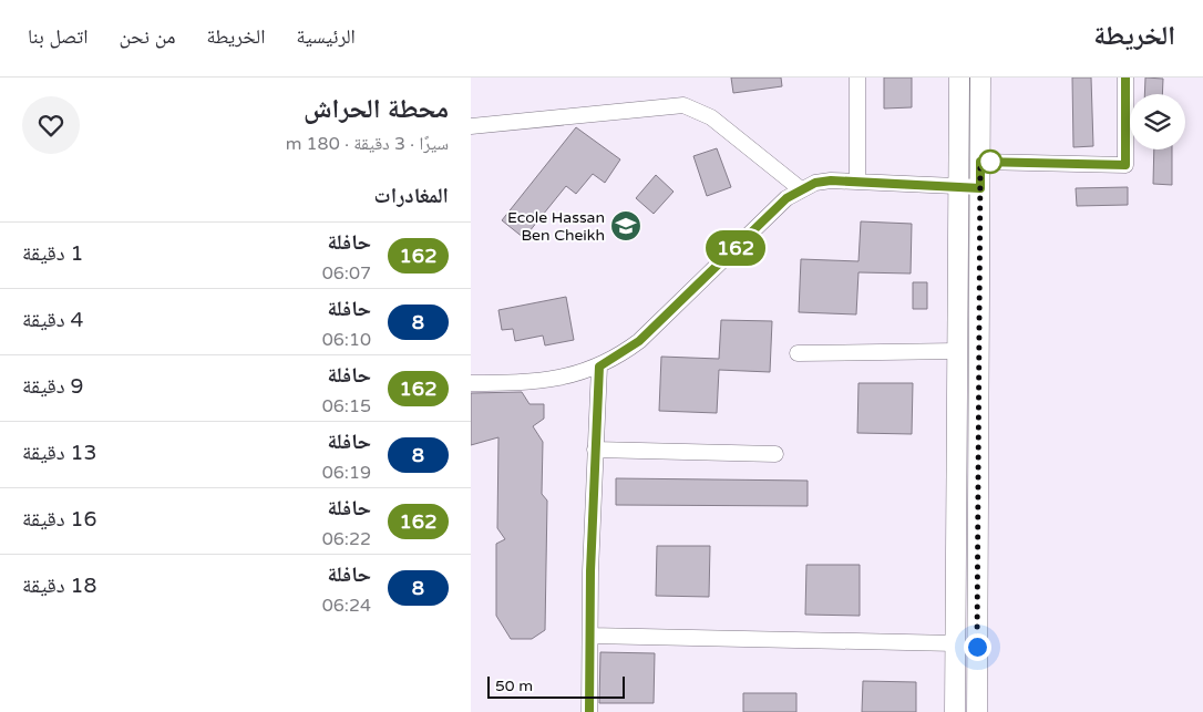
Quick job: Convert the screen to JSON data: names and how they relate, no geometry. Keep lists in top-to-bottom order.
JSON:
{
  "places": {
    "school or university": ["Ecole Hassan Ben Cheikh"]
  },
  "lines": ["bus line 162"],
  "scale_bar": "50 m",
  "page": {
    "header": "الخريطة",
    "nav": [
      "الرئيسية",
      "الخريطة",
      "من نحن",
      "اتصل بنا"
    ],
    "on_map": "162",
    "heading": [
      ["محطة الحراش", "سيرًا · 3 دقيقة · 180 m"],
      "المغادرات"
    ],
    "list": [
      {
        "mark": "162",
        "name": "حافلة",
        "note": "06:07",
        "value": "1 دقيقة"
      },
      {
        "mark": "8",
        "name": "حافلة",
        "note": "06:10",
        "value": "4 دقيقة"
      },
      {
        "mark": "162",
        "name": "حافلة",
        "note": "06:15",
        "value": "9 دقيقة"
      },
      {
        "mark": "8",
        "name": "حافلة",
        "note": "06:19",
        "value": "13 دقيقة"
      },
      {
        "mark": "162",
        "name": "حافلة",
        "note": "06:22",
        "value": "16 دقيقة"
      },
      {
        "mark": "8",
        "name": "حافلة",
        "note": "06:24",
        "value": "18 دقيقة"
      }
    ],
    "scale": "50 m"
  }
}
